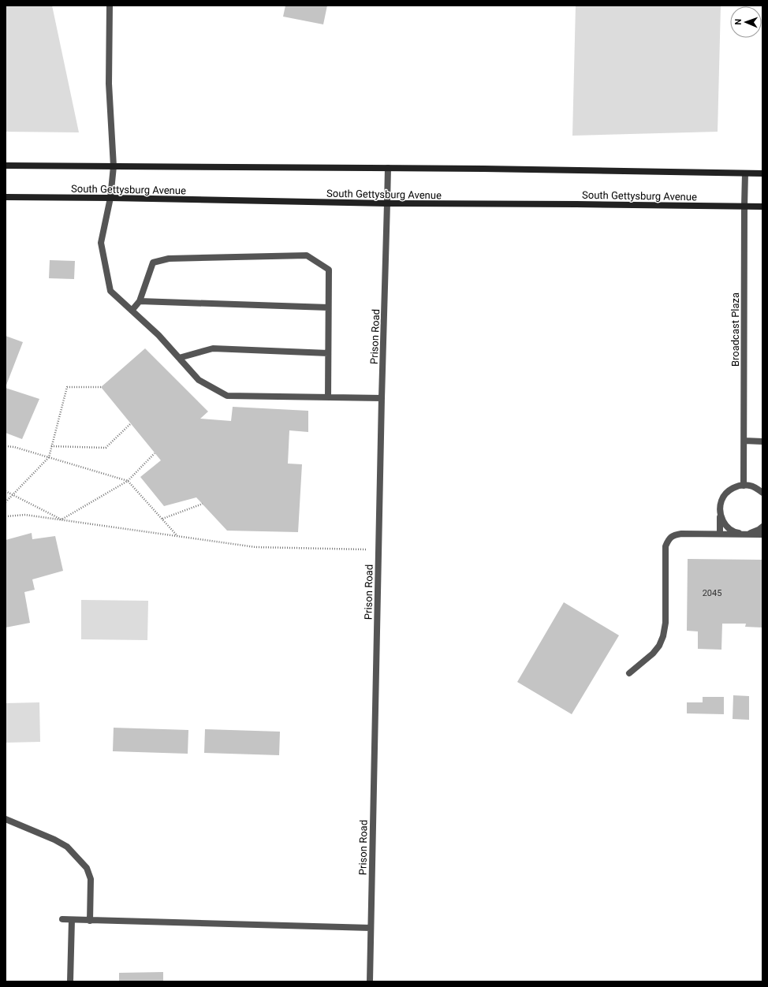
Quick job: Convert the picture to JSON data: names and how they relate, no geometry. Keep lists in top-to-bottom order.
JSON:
{
  "streets": {
    "main road": ["South Gettysburg Avenue"],
    "street": ["Broadcast Plaza", "Prison Road"]
  },
  "crossings": [
    ["South Gettysburg Avenue", "Broadcast Plaza"],
    ["South Gettysburg Avenue", "Prison Road"]
  ],
  "house_numbers": ["2045"],
  "north": "left"
}
